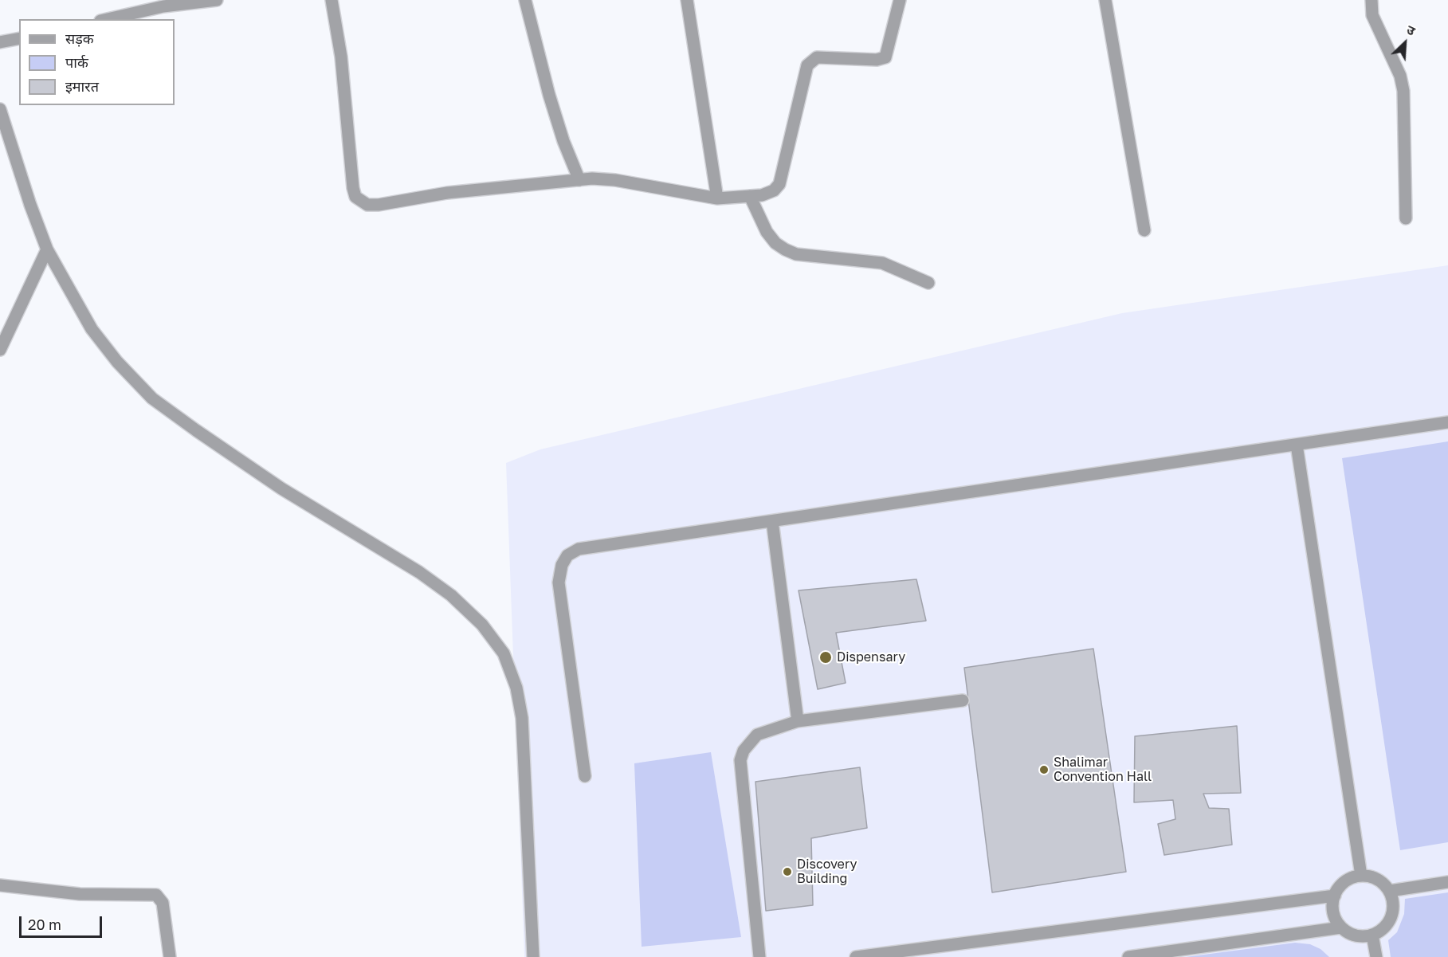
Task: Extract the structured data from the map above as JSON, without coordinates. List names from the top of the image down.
{
  "places": ["Dispensary", "Shalimar Convention Hall", "Discovery Building"],
  "legend": ["सड़क", "पार्क", "इमारत"],
  "scale_bar": "20 m",
  "north": "top right"
}
